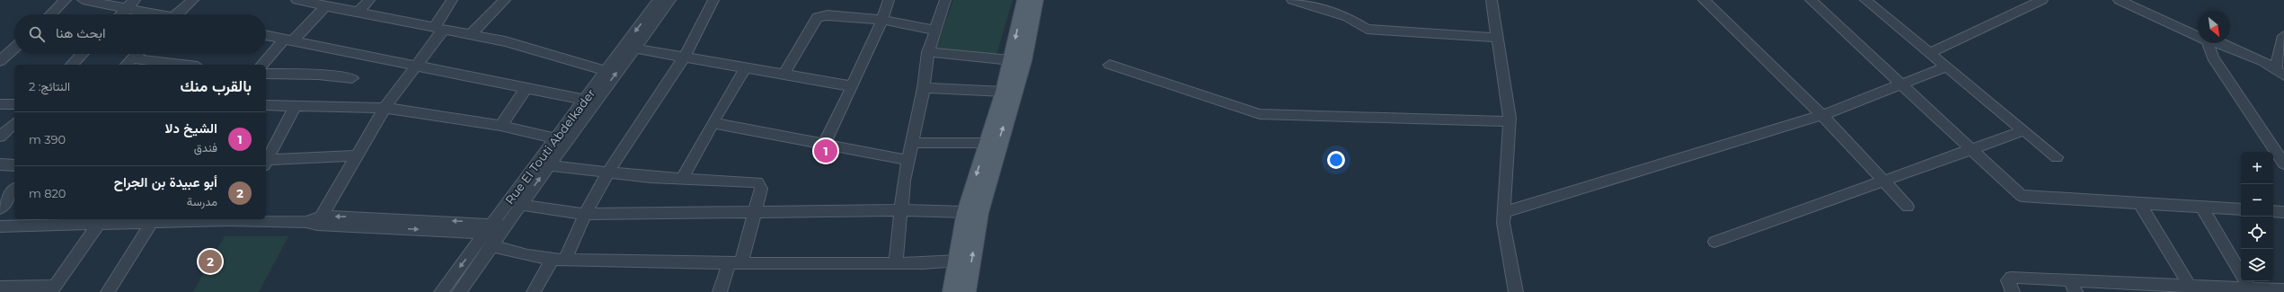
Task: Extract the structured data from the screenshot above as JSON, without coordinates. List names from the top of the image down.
{
  "streets": {
    "street": ["Rue El Touti Abdelkader"]
  },
  "north": "bottom right",
  "page": {
    "search": "ابحث هنا",
    "heading": ["بالقرب منك", "النتائج: 2"],
    "list": [
      {
        "mark": "1",
        "name": "الشيخ دلا",
        "note": "فندق",
        "value": "390 m"
      },
      {
        "mark": "2",
        "name": "أبو عبيدة بن الجراح",
        "note": "مدرسة",
        "value": "820 m"
      }
    ],
    "pins": ["1", "2"],
    "map_buttons": ["+", "−"]
  }
}
